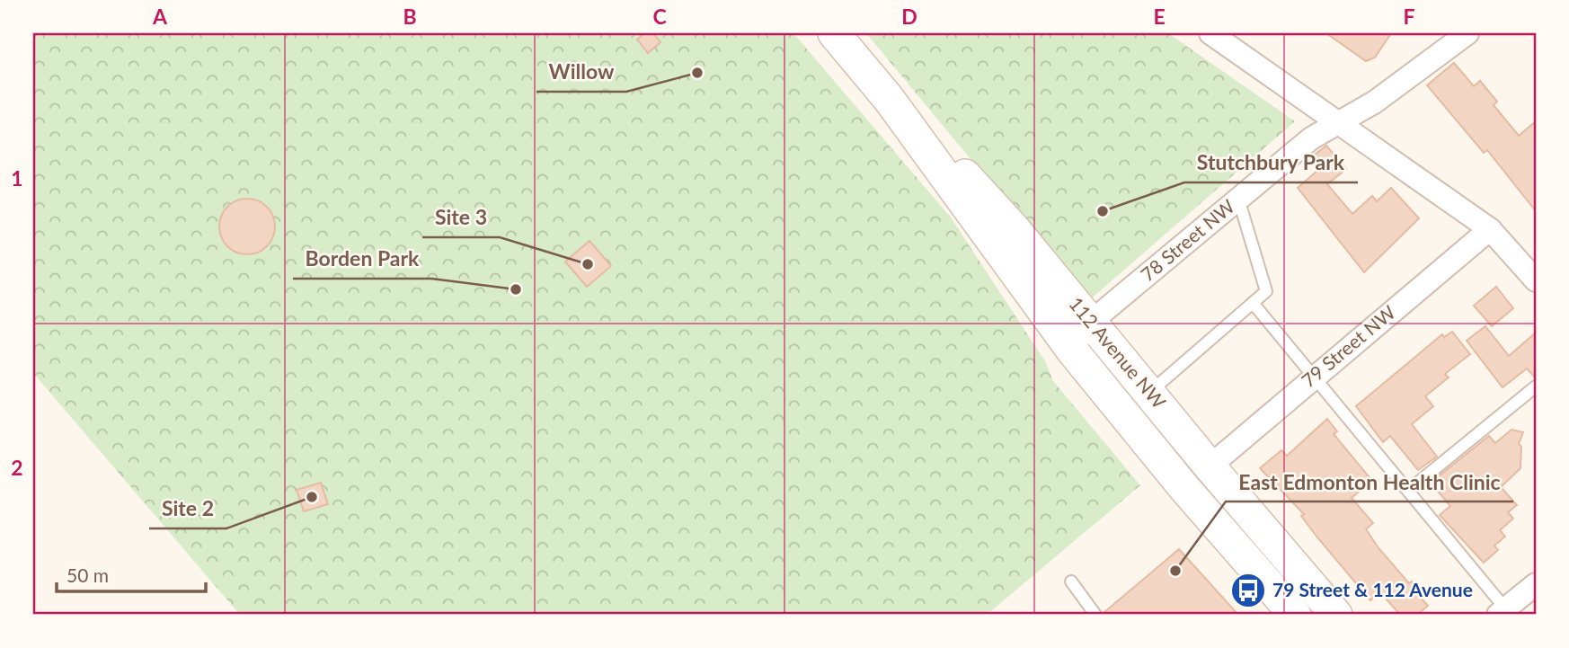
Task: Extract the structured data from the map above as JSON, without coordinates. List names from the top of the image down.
{
  "streets": {
    "main road": ["112 Avenue NW"],
    "street": ["78 Street NW", "79 Street NW"]
  },
  "crossings": [
    ["78 Street NW", "112 Avenue NW"],
    ["79 Street NW", "112 Avenue NW"]
  ],
  "places": {
    "other": [
      "Willow",
      "Stutchbury Park",
      "Site 3",
      "Borden Park",
      "Site 2",
      "East Edmonton Health Clinic"
    ],
    "bus stop": ["79 Street & 112 Avenue"]
  },
  "scale_bar": "50 m",
  "grid": {
    "columns": [
      "A",
      "B",
      "C",
      "D",
      "E",
      "F"
    ],
    "rows": ["1", "2"]
  }
}
